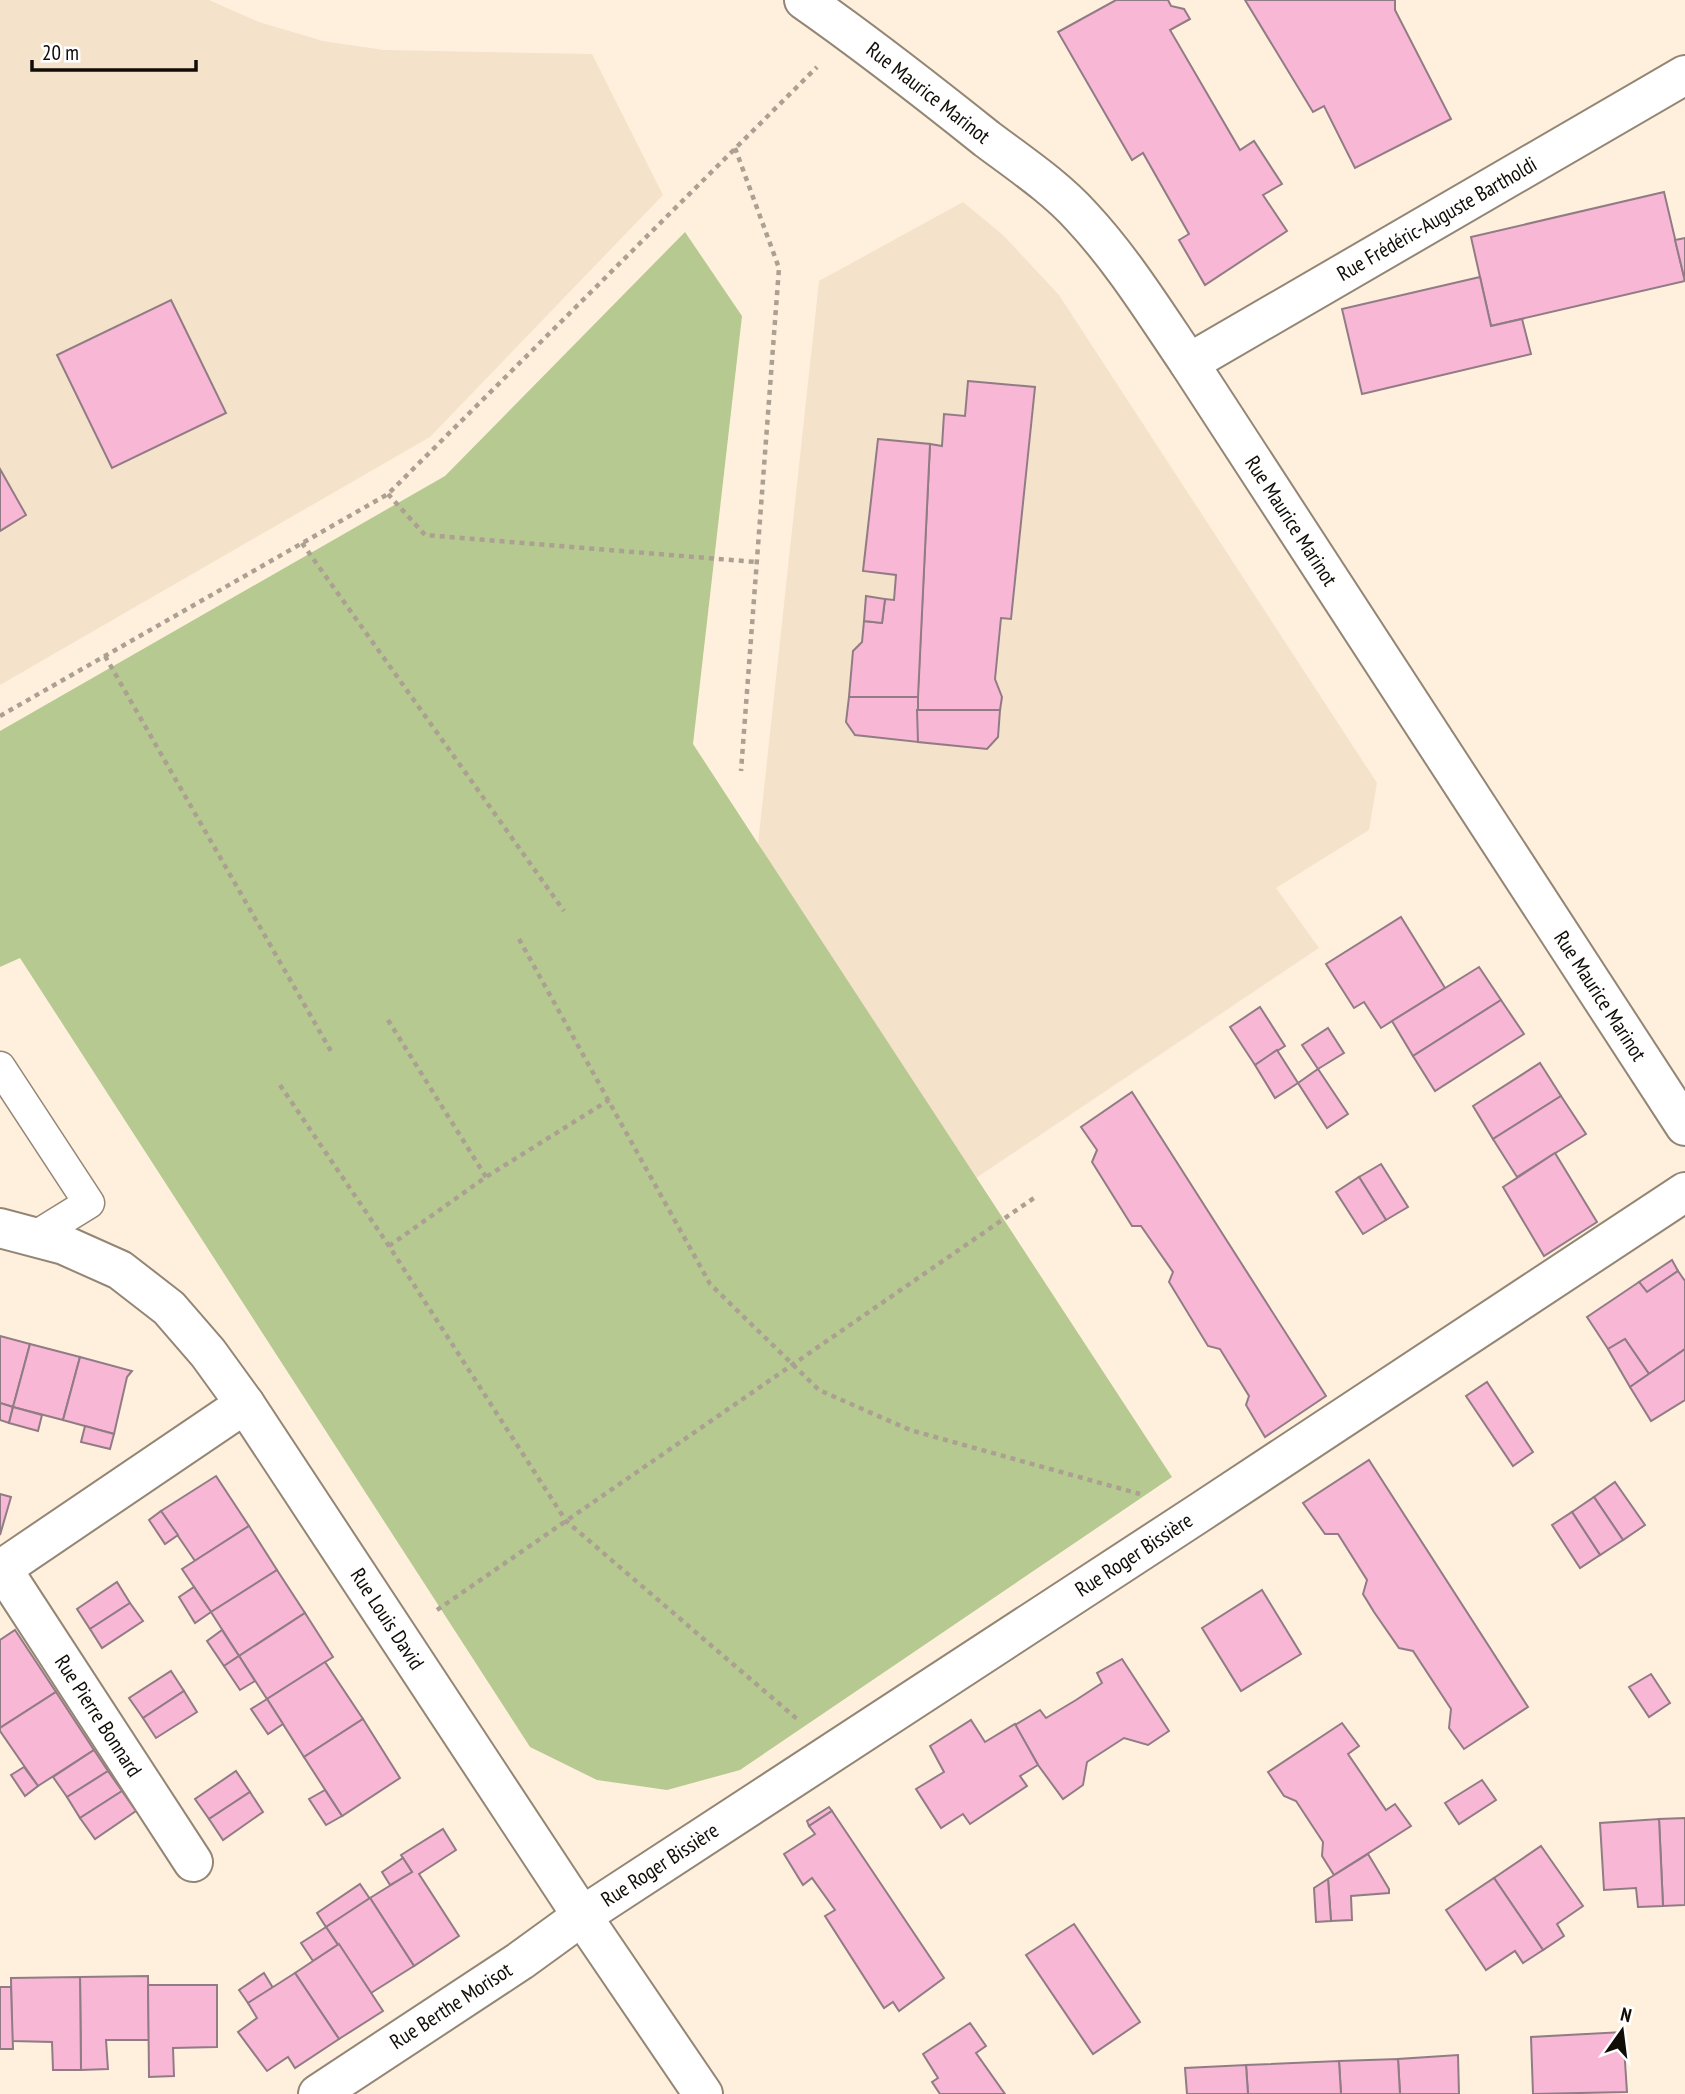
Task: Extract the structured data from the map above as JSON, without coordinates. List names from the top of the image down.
{
  "streets": {
    "street": [
      "Rue Maurice Marinot",
      "Rue Frédéric-Auguste Bartholdi",
      "Rue Roger Bissière",
      "Rue Louis David",
      "Rue Pierre Bonnard",
      "Rue Berthe Morisot"
    ]
  },
  "crossings": [
    ["Rue Maurice Marinot", "Rue Frédéric-Auguste Bartholdi"],
    ["Rue Roger Bissière", "Rue Louis David"],
    ["Rue Roger Bissière", "Rue Berthe Morisot"],
    ["Rue Louis David", "Rue Pierre Bonnard"],
    ["Rue Louis David", "Rue Berthe Morisot"]
  ],
  "scale_bar": "20 m",
  "north": "top"
}
